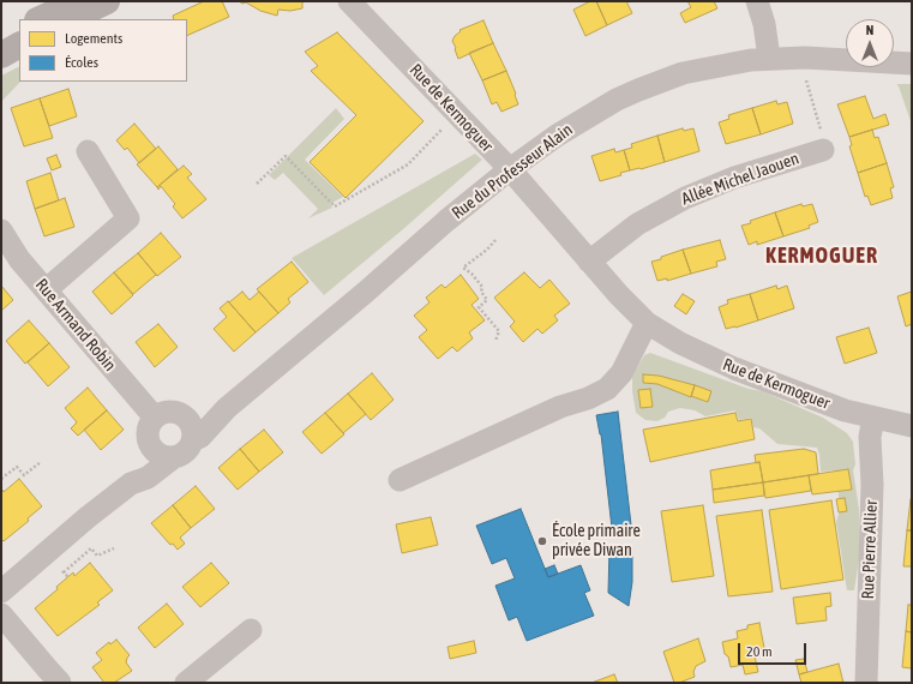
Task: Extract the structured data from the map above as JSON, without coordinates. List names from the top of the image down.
{
  "streets": {
    "street": [
      "Rue de Kermoguer",
      "Rue du Professeur Alain",
      "Allée Michel Jaouen",
      "Rue Armand Robin",
      "Rue Pierre Allier"
    ]
  },
  "crossings": [
    ["Rue de Kermoguer", "Rue du Professeur Alain"],
    ["Rue de Kermoguer", "Allée Michel Jaouen"],
    ["Rue de Kermoguer", "Rue Pierre Allier"],
    ["Rue du Professeur Alain", "Rue Armand Robin"]
  ],
  "districts": ["KERMOGUER"],
  "places": ["École primaire privée Diwan"],
  "legend": ["Logements", "Écoles"],
  "scale_bar": "20 m",
  "north": "top"
}
